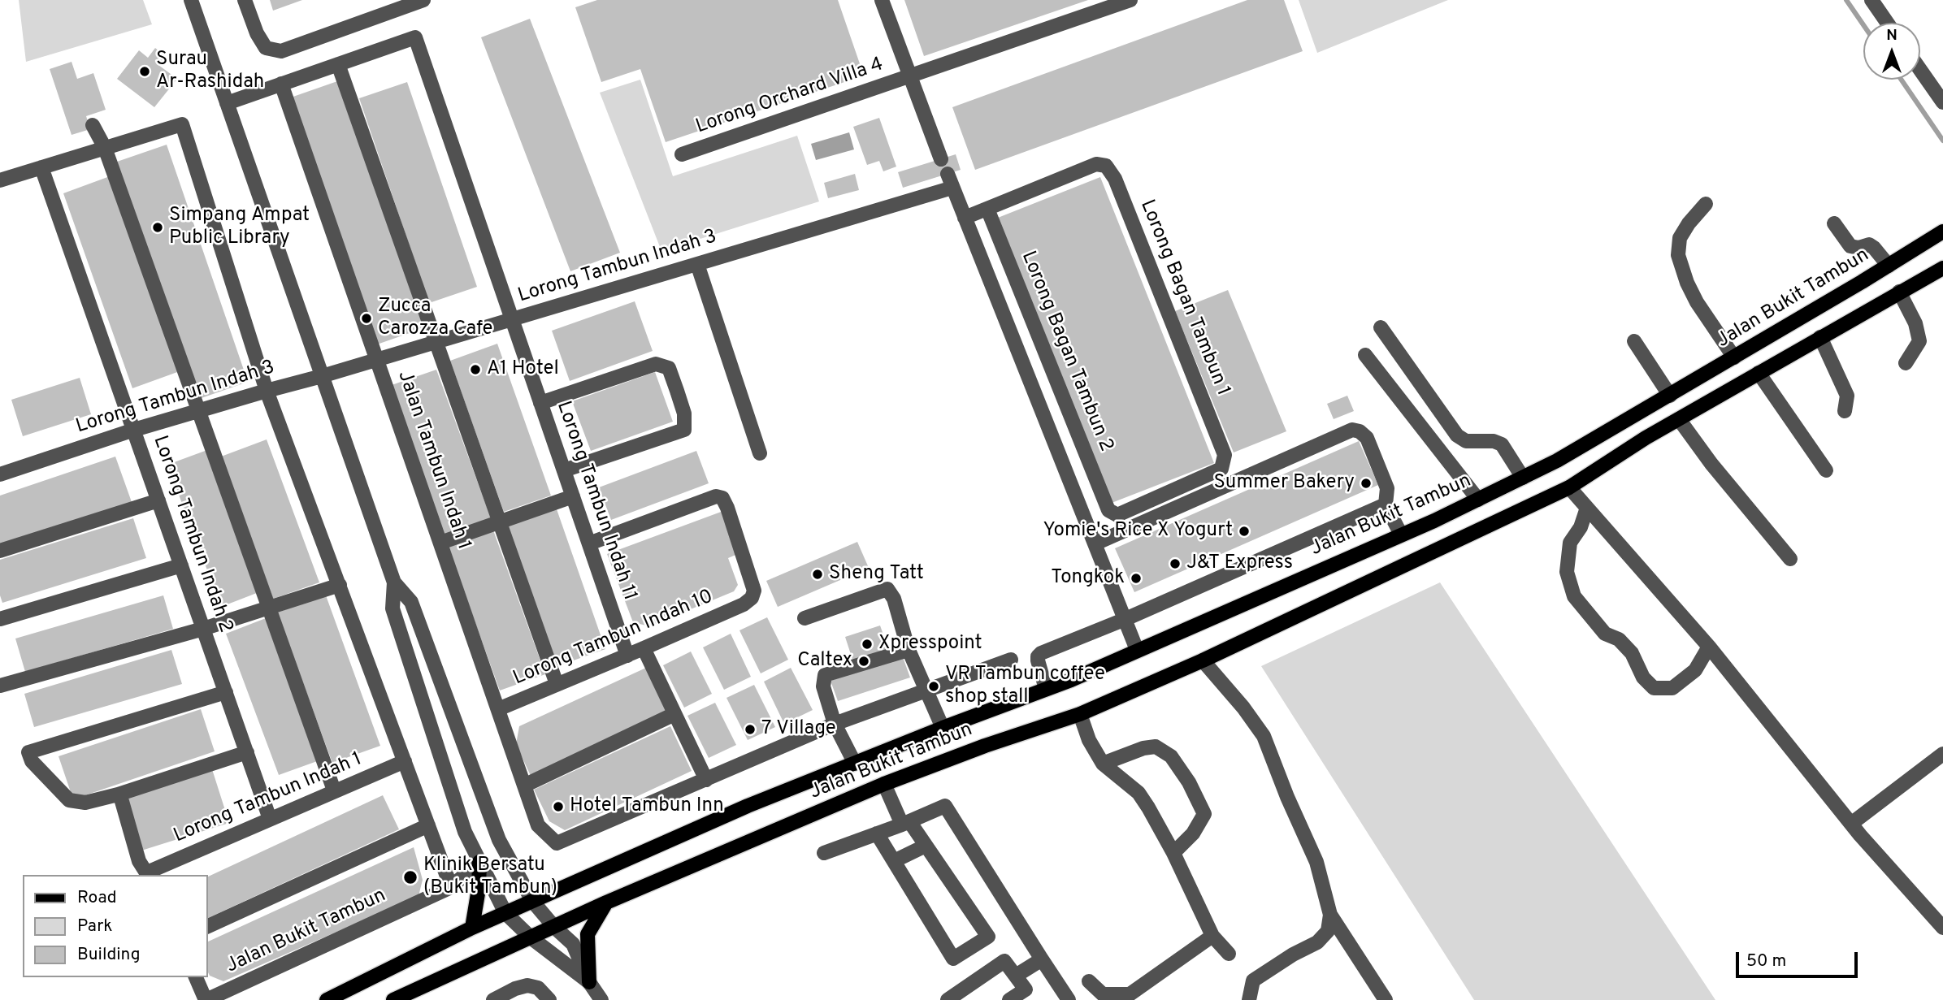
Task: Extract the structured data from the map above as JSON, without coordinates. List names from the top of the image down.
{
  "streets": {
    "main road": ["Jalan Bukit Tambun"],
    "street": [
      "Lorong Orchard Villa 4",
      "Lorong Tambun Indah 3",
      "Lorong Bagan Tambun 1",
      "Lorong Bagan Tambun 2",
      "Jalan Tambun Indah 1",
      "Lorong Tambun Indah 11",
      "Lorong Tambun Indah 2",
      "Lorong Tambun Indah 10",
      "Lorong Tambun Indah 1"
    ]
  },
  "crossings": [
    ["Lorong Tambun Indah 3", "Jalan Tambun Indah 1"],
    ["Lorong Tambun Indah 3", "Lorong Tambun Indah 11"],
    ["Lorong Tambun Indah 3", "Lorong Tambun Indah 2"],
    ["Lorong Bagan Tambun 1", "Lorong Bagan Tambun 2"],
    ["Jalan Tambun Indah 1", "Lorong Tambun Indah 10"],
    ["Lorong Tambun Indah 11", "Lorong Tambun Indah 10"],
    ["Lorong Tambun Indah 2", "Lorong Tambun Indah 1"]
  ],
  "places": [
    "Surau Ar-Rashidah",
    "Simpang Ampat Public Library",
    "Zucca Carozza Cafe",
    "A1 Hotel",
    "Summer Bakery",
    "Yomie's Rice X Yogurt",
    "J&T Express",
    "Sheng Tatt",
    "Tongkok",
    "Xpresspoint",
    "Caltex",
    "VR Tambun coffee shop stall",
    "7 Village",
    "Hotel Tambun Inn",
    "Klinik Bersatu (Bukit Tambun)"
  ],
  "legend": ["Road", "Park", "Building"],
  "scale_bar": "50 m",
  "north": "top"
}
